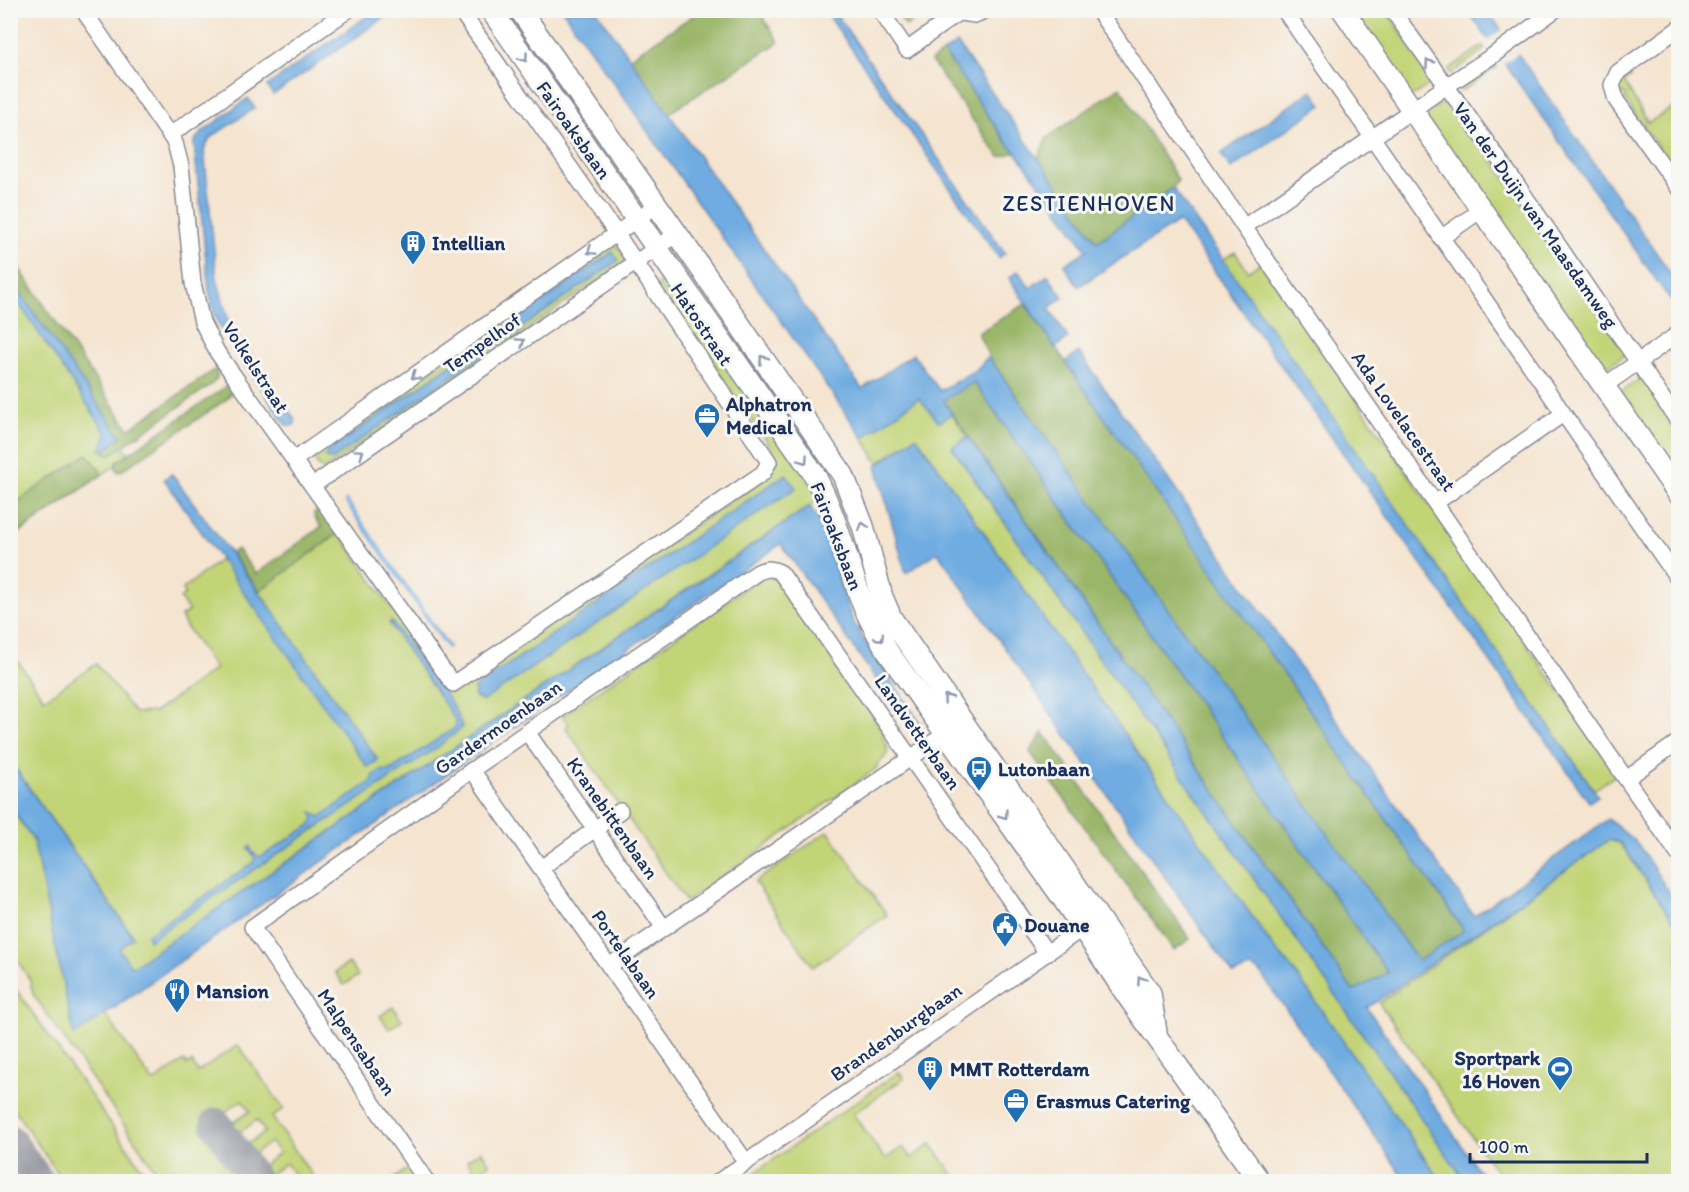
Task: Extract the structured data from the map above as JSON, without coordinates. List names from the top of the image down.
{
  "streets": {
    "main road": ["Fairoaksbaan"],
    "street": [
      "Van der Duijn van Maasdamweg",
      "Hatostraat",
      "Tempelhof",
      "Volkelstraat",
      "Ada Lovelacestraat",
      "Gardermoenbaan",
      "Landvetterbaan",
      "Kranebittenbaan",
      "Portelabaan",
      "Brandenburgbaan",
      "Malpensabaan"
    ]
  },
  "crossings": [
    ["Fairoaksbaan", "Tempelhof"],
    ["Fairoaksbaan", "Brandenburgbaan"],
    ["Hatostraat", "Tempelhof"],
    ["Hatostraat", "Volkelstraat"],
    ["Tempelhof", "Volkelstraat"],
    ["Gardermoenbaan", "Landvetterbaan"],
    ["Gardermoenbaan", "Kranebittenbaan"],
    ["Gardermoenbaan", "Portelabaan"],
    ["Gardermoenbaan", "Malpensabaan"],
    ["Landvetterbaan", "Brandenburgbaan"],
    ["Portelabaan", "Brandenburgbaan"]
  ],
  "districts": ["ZESTIENHOVEN"],
  "places": {
    "building": ["Intellian", "MMT Rotterdam"],
    "office": ["Alphatron Medical", "Erasmus Catering"],
    "bus stop": ["Lutonbaan"],
    "public building": ["Douane"],
    "restaurant": ["Mansion"],
    "sports": ["Sportpark 16 Hoven"]
  },
  "scale_bar": "100 m"
}
